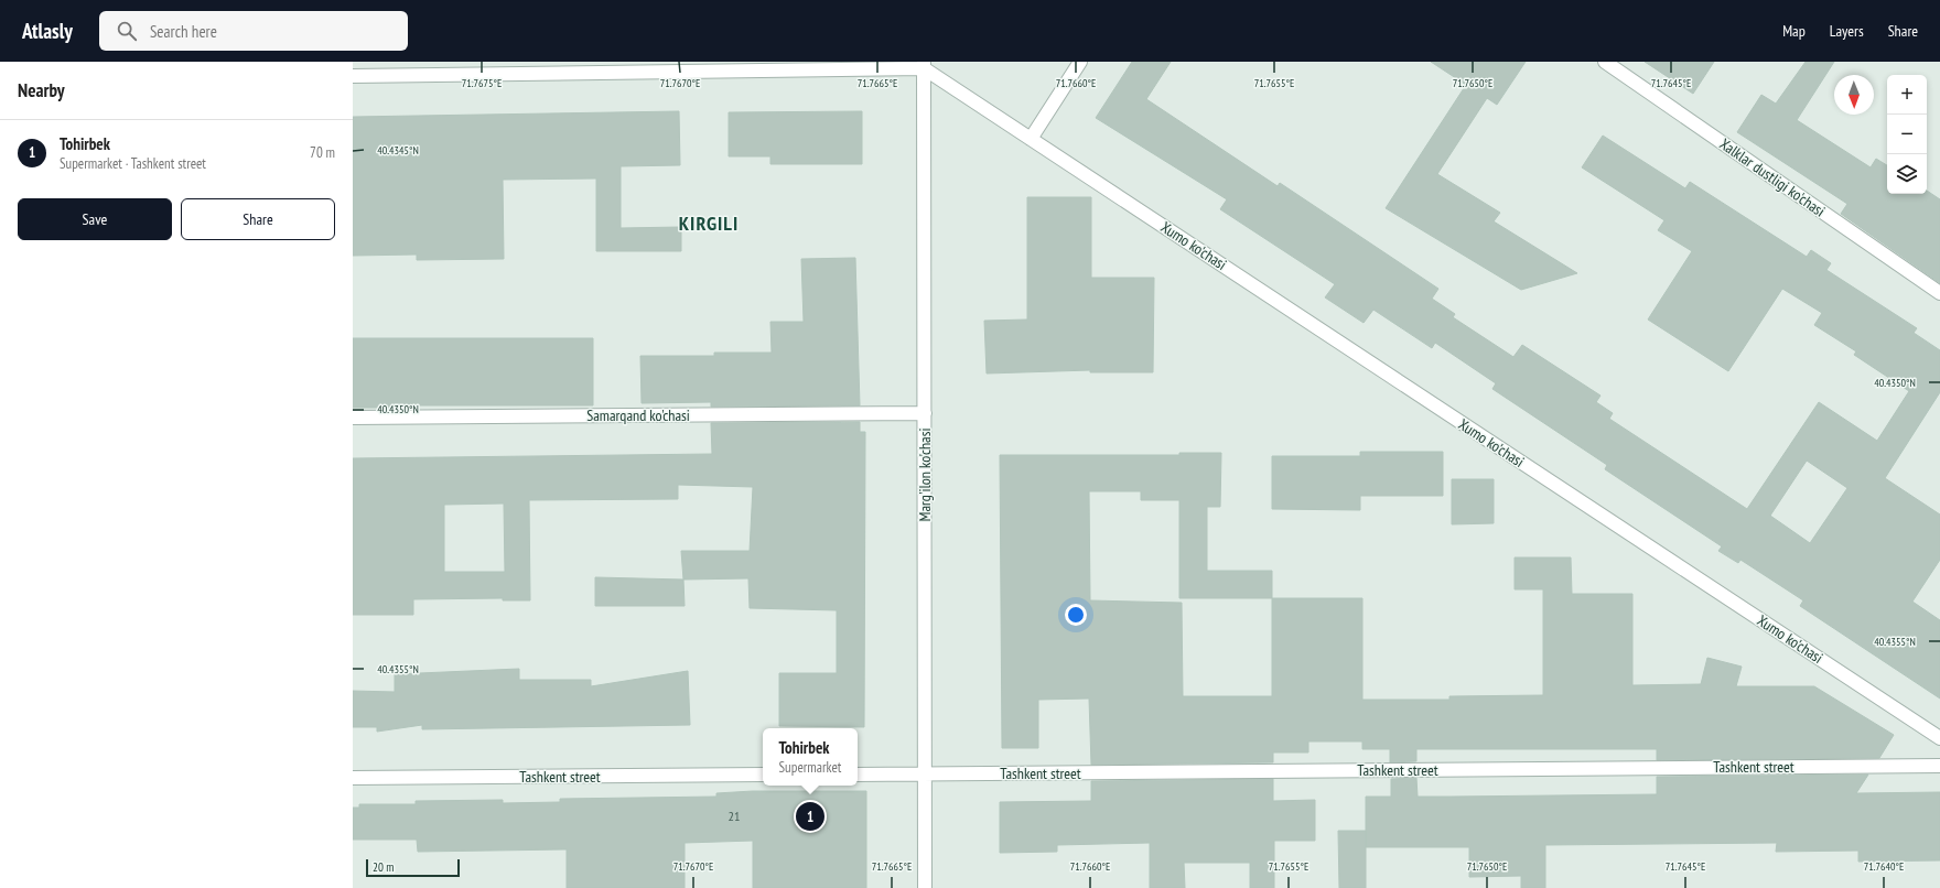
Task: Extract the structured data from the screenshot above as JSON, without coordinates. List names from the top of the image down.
{
  "streets": {
    "street": [
      "Xalklar dustligi ko'chasi",
      "Xumo ko'chasi",
      "Samarqand ko'chasi",
      "Marg'ilon ko'chasi",
      "Tashkent street"
    ]
  },
  "crossings": [
    ["Xumo ko'chasi", "Marg'ilon ko'chasi"],
    ["Samarqand ko'chasi", "Marg'ilon ko'chasi"],
    ["Marg'ilon ko'chasi", "Tashkent street"]
  ],
  "districts": ["KIRGILI"],
  "house_numbers": ["21"],
  "scale_bar": "20 m",
  "north": "bottom",
  "page": {
    "header": "Atlasly",
    "search": "Search here",
    "nav": ["Map", "Layers", "Share"],
    "heading": "Nearby",
    "map_buttons": ["+", "−"],
    "list": [
      {
        "mark": "1",
        "name": "Tohirbek",
        "note": "Supermarket · Tashkent street",
        "value": "70 m"
      }
    ],
    "buttons": ["Save", "Share"],
    "popup": ["Tohirbek", "Supermarket"],
    "pins": "1",
    "scale": "20 m"
  },
  "coordinates": [
    "71.7675°E",
    "71.7670°E",
    "71.7665°E",
    "71.7660°E",
    "71.7655°E",
    "71.7650°E",
    "71.7645°E",
    "40.4345°N",
    "40.4350°N",
    "40.4355°N",
    "71.7640°E"
  ]
}
